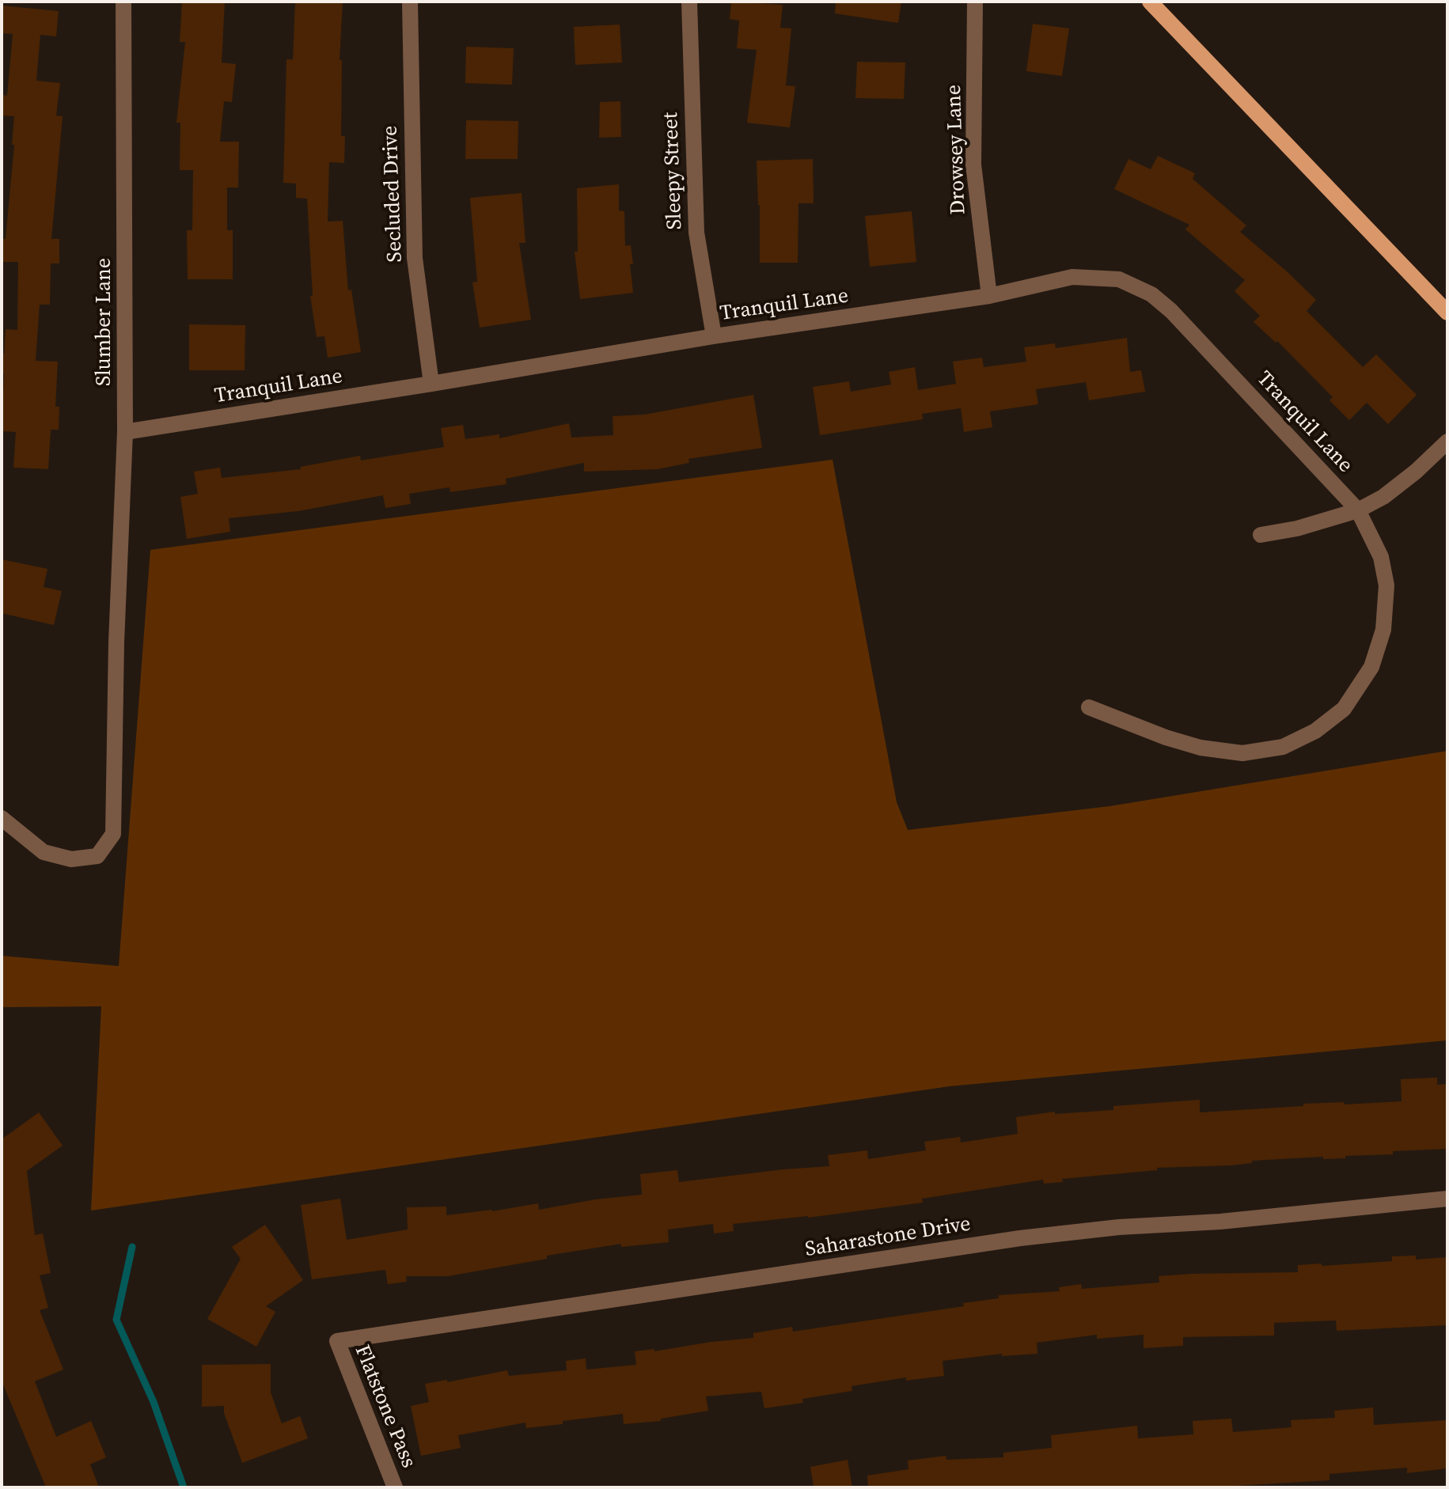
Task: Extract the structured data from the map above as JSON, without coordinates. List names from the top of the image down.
{
  "streets": {
    "street": [
      "Drowsey Lane",
      "Sleepy Street",
      "Secluded Drive",
      "Tranquil Lane",
      "Slumber Lane",
      "Saharastone Drive",
      "Flatstone Pass"
    ]
  },
  "crossings": [
    ["Drowsey Lane", "Tranquil Lane"],
    ["Sleepy Street", "Tranquil Lane"],
    ["Secluded Drive", "Tranquil Lane"],
    ["Tranquil Lane", "Slumber Lane"],
    ["Saharastone Drive", "Flatstone Pass"]
  ]
}
